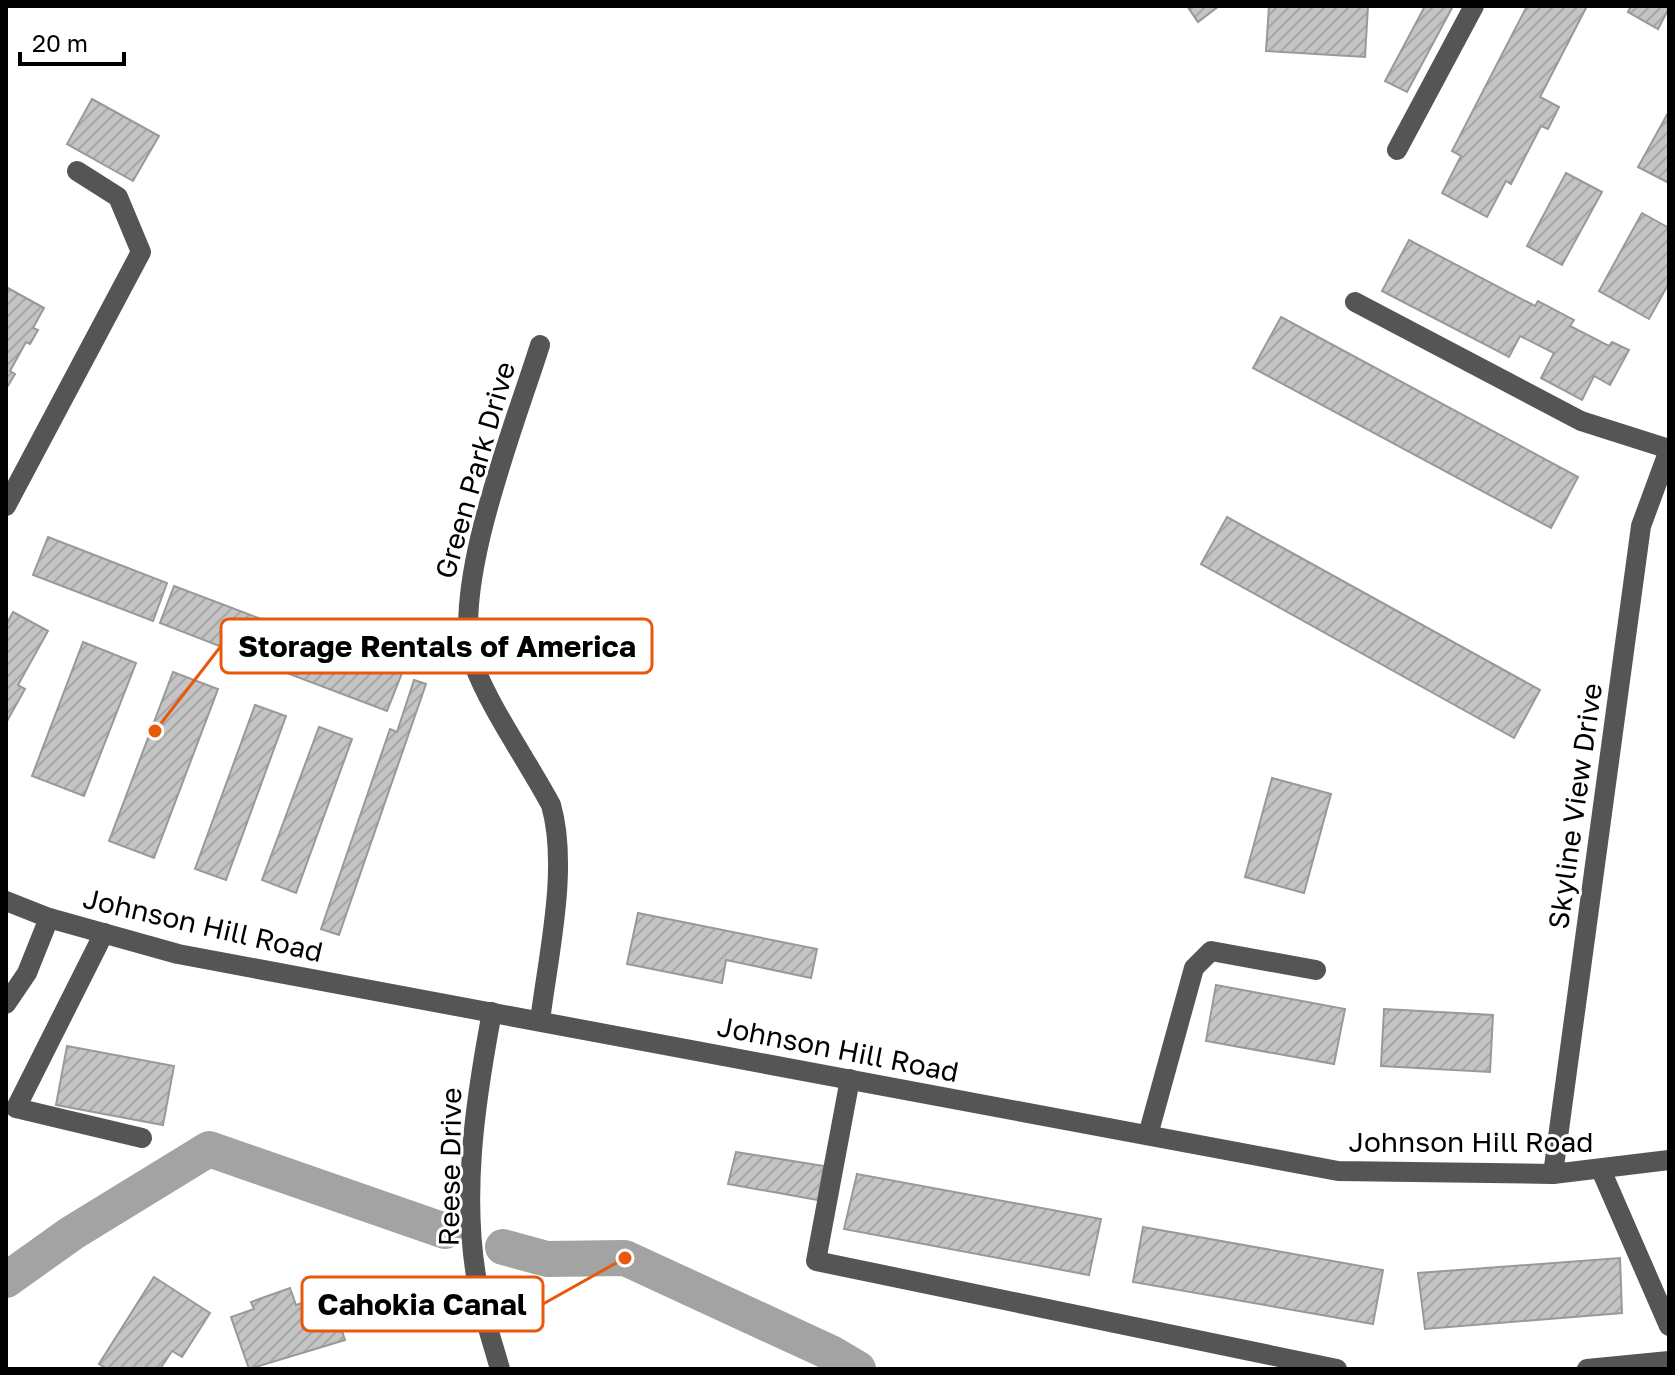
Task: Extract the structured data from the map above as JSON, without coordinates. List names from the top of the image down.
{
  "streets": {
    "street": [
      "Green Park Drive",
      "Skyline View Drive",
      "Johnson Hill Road",
      "Reese Drive"
    ]
  },
  "crossings": [
    ["Green Park Drive", "Johnson Hill Road"],
    ["Skyline View Drive", "Johnson Hill Road"],
    ["Johnson Hill Road", "Reese Drive"]
  ],
  "places": ["Storage Rentals of America", "Cahokia Canal"],
  "scale_bar": "20 m"
}
